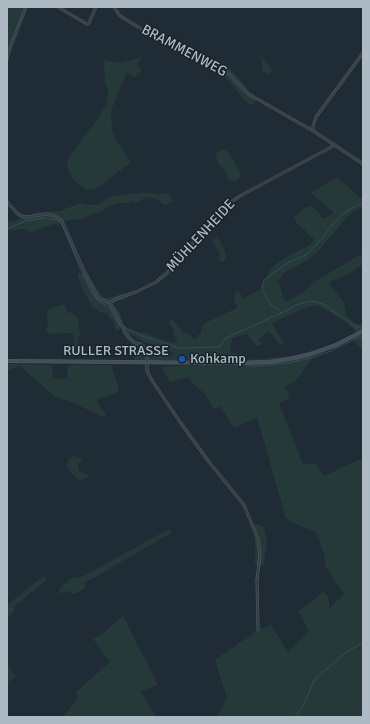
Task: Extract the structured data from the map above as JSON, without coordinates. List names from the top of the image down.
{
  "streets": {
    "main road": ["RULLER STRASSE"],
    "street": ["BRAMMENWEG", "MÜHLENHEIDE"]
  },
  "crossings": [
    ["BRAMMENWEG", "MÜHLENHEIDE"]
  ],
  "places": ["Kohkamp"]
}
